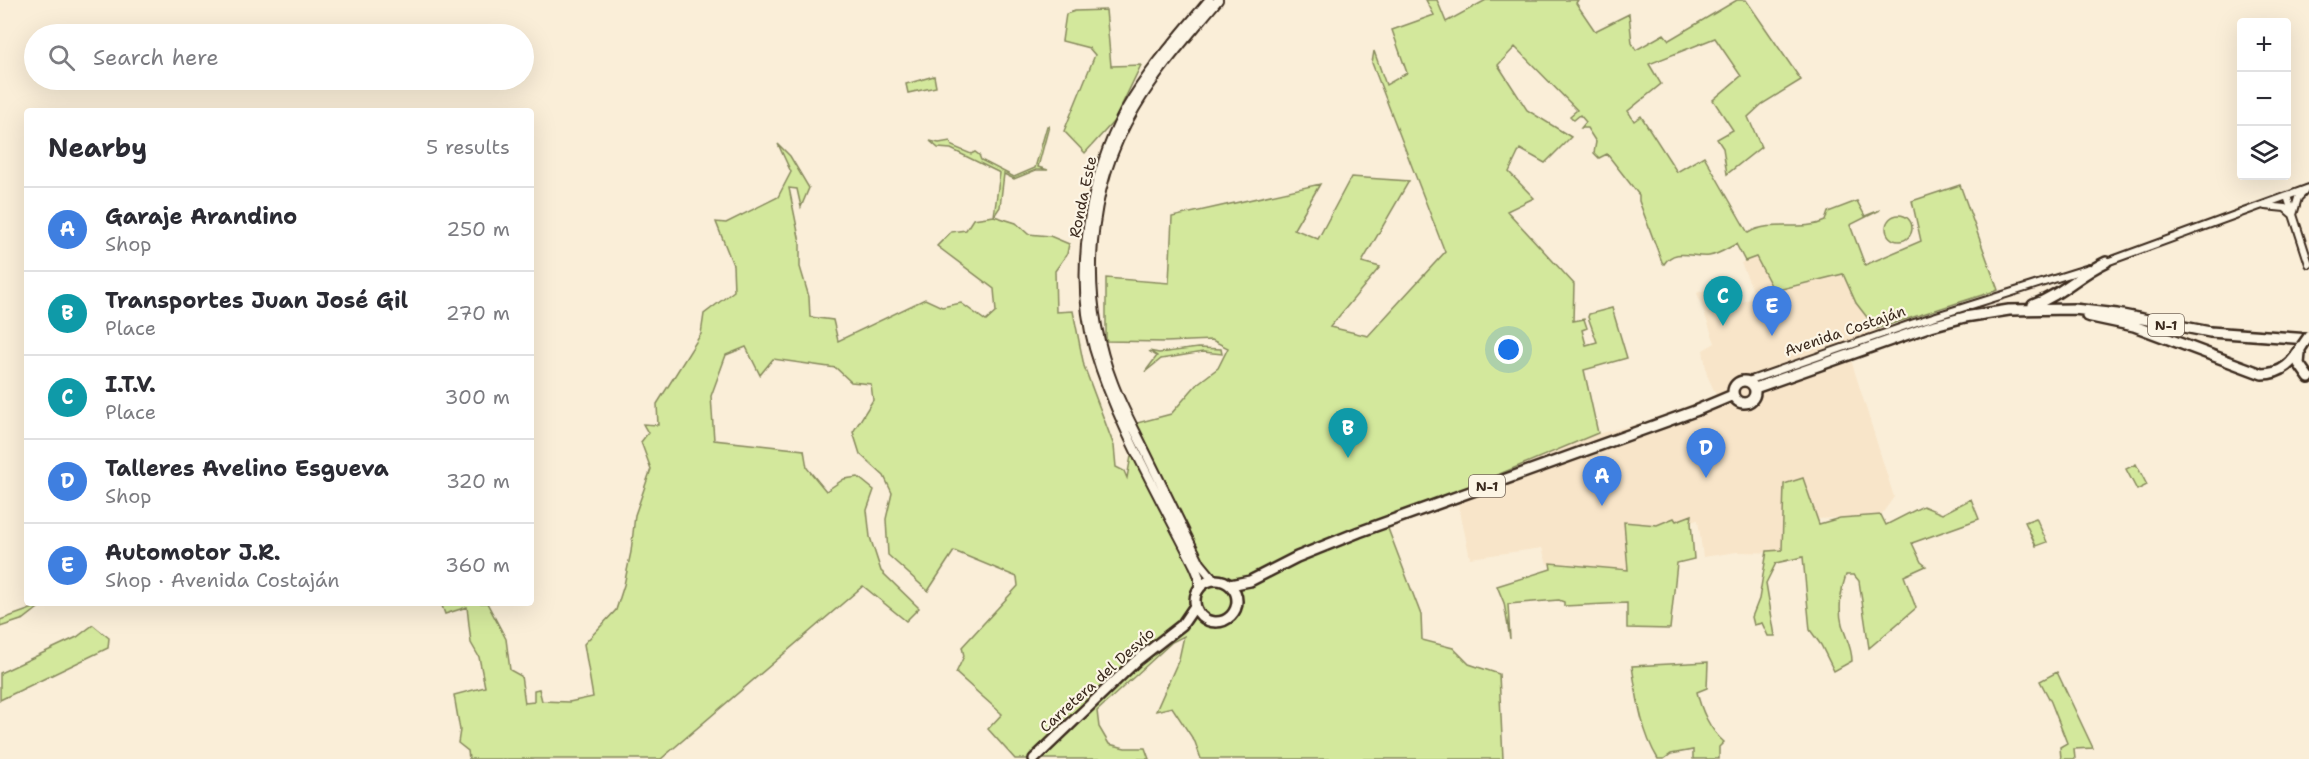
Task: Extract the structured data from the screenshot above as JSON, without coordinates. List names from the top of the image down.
{
  "streets": {
    "highway": ["N-1", "Avenida Costaján", "Carretera del Desvío"],
    "main road": ["Ronda Este"]
  },
  "crossings": [
    ["Ronda Este", "Carretera del Desvío"],
    ["N-1", "Avenida Costaján"]
  ],
  "page": {
    "map_buttons": ["+", "−"],
    "search": "Search here",
    "heading": ["Nearby", "5 results"],
    "list": [
      {
        "mark": "A",
        "name": "Garaje Arandino",
        "note": "Shop",
        "value": "250 m"
      },
      {
        "mark": "B",
        "name": "Transportes Juan José Gil",
        "note": "Place",
        "value": "270 m"
      },
      {
        "mark": "C",
        "name": "I.T.V.",
        "note": "Place",
        "value": "300 m"
      },
      {
        "mark": "D",
        "name": "Talleres Avelino Esgueva",
        "note": "Shop",
        "value": "320 m"
      },
      {
        "mark": "E",
        "name": "Automotor J.R.",
        "note": "Shop · Avenida Costaján",
        "value": "360 m"
      }
    ],
    "pins": [
      "C",
      "E",
      "B",
      "D",
      "A"
    ]
  }
}
